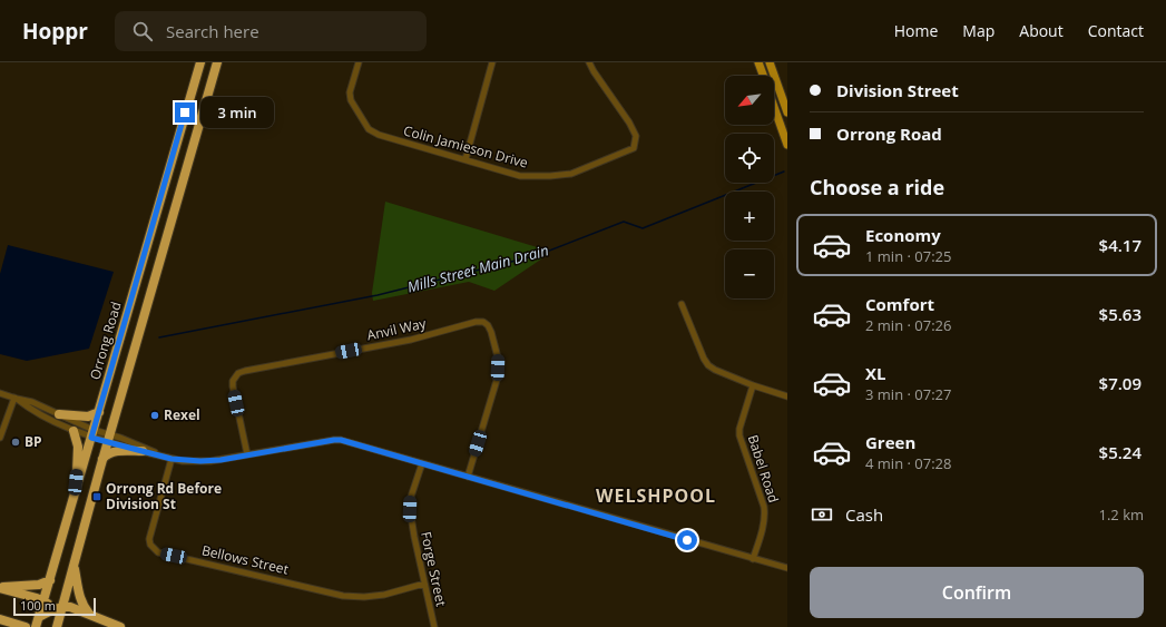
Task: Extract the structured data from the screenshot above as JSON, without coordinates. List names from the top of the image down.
{
  "streets": {
    "highway": ["Orrong Road"],
    "street": [
      "Colin Jamieson Drive",
      "Anvil Way",
      "Babel Road",
      "Bellows Street",
      "Forge Street"
    ]
  },
  "crossings": [
    ["Bellows Street", "Forge Street"]
  ],
  "districts": ["WELSHPOOL"],
  "water": ["Mills Street Main Drain"],
  "places": {
    "other": ["Rexel", "BP"],
    "transit": ["Orrong Rd Before Division St"]
  },
  "scale_bar": "100 m",
  "north": "bottom left",
  "page": {
    "header": "Hoppr",
    "search": "Search here",
    "nav": [
      "Home",
      "Map",
      "About",
      "Contact"
    ],
    "banner": ["Division Street", "Orrong Road"],
    "map_buttons": ["+", "−"],
    "bubble": "3 min",
    "heading": "Choose a ride",
    "list": [
      {
        "name": "Economy",
        "note": "1 min · 07:25",
        "value": "$4.17"
      },
      {
        "name": "Comfort",
        "note": "2 min · 07:26",
        "value": "$5.63"
      },
      {
        "name": "XL",
        "note": "3 min · 07:27",
        "value": "$7.09"
      },
      {
        "name": "Green",
        "note": "4 min · 07:28",
        "value": "$5.24"
      }
    ],
    "pay": ["Cash", "1.2 km"],
    "buttons": "Confirm",
    "scale": "100 m"
  }
}
